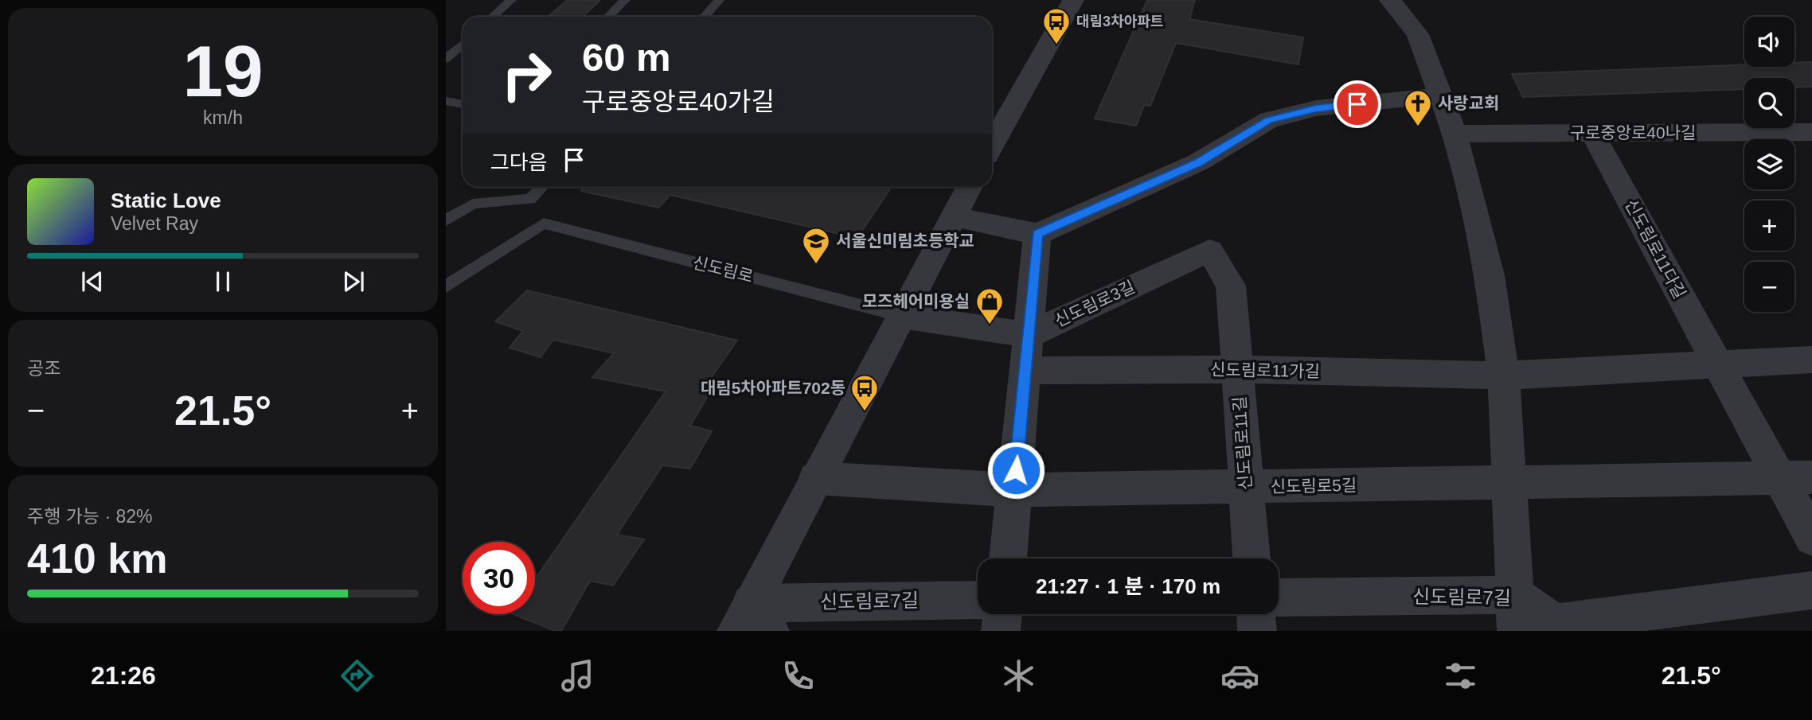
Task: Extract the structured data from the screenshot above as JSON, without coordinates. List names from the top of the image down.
{
  "streets": {
    "street": [
      "구로중앙로40나길",
      "신도림로11다길",
      "신도림로3길",
      "신도림로11가길",
      "신도림로11길",
      "신도림로5길",
      "신도림로7길"
    ],
    "lane": ["신도림로"]
  },
  "crossings": [
    ["구로중앙로40나길", "신도림로11다길"],
    ["신도림로11다길", "신도림로5길"],
    ["신도림로3길", "신도림로11길"],
    ["신도림로11가길", "신도림로11길"],
    ["신도림로11길", "신도림로5길"]
  ],
  "places": {
    "bus stop": ["대림3차아파트", "대림5차아파트702동"],
    "church": ["사랑교회"],
    "school or university": ["서울신미림초등학교"],
    "shop": ["모즈헤어미용실"]
  },
  "page": {
    "tile": [
      ["19", "km/h"],
      "공조",
      ["주행 가능 · 82%", "410 km"]
    ],
    "map_buttons": ["+", "−"],
    "turn": ["60 m", "구로중앙로40가길"],
    "then": "그다음",
    "song": ["Static Love", "Velvet Ray"],
    "heat": ["−", "21.5°", "+"],
    "limit": "30",
    "trip": "21:27 · 1 분 · 170 m",
    "tabs": ["21:26", "21.5°"]
  }
}
